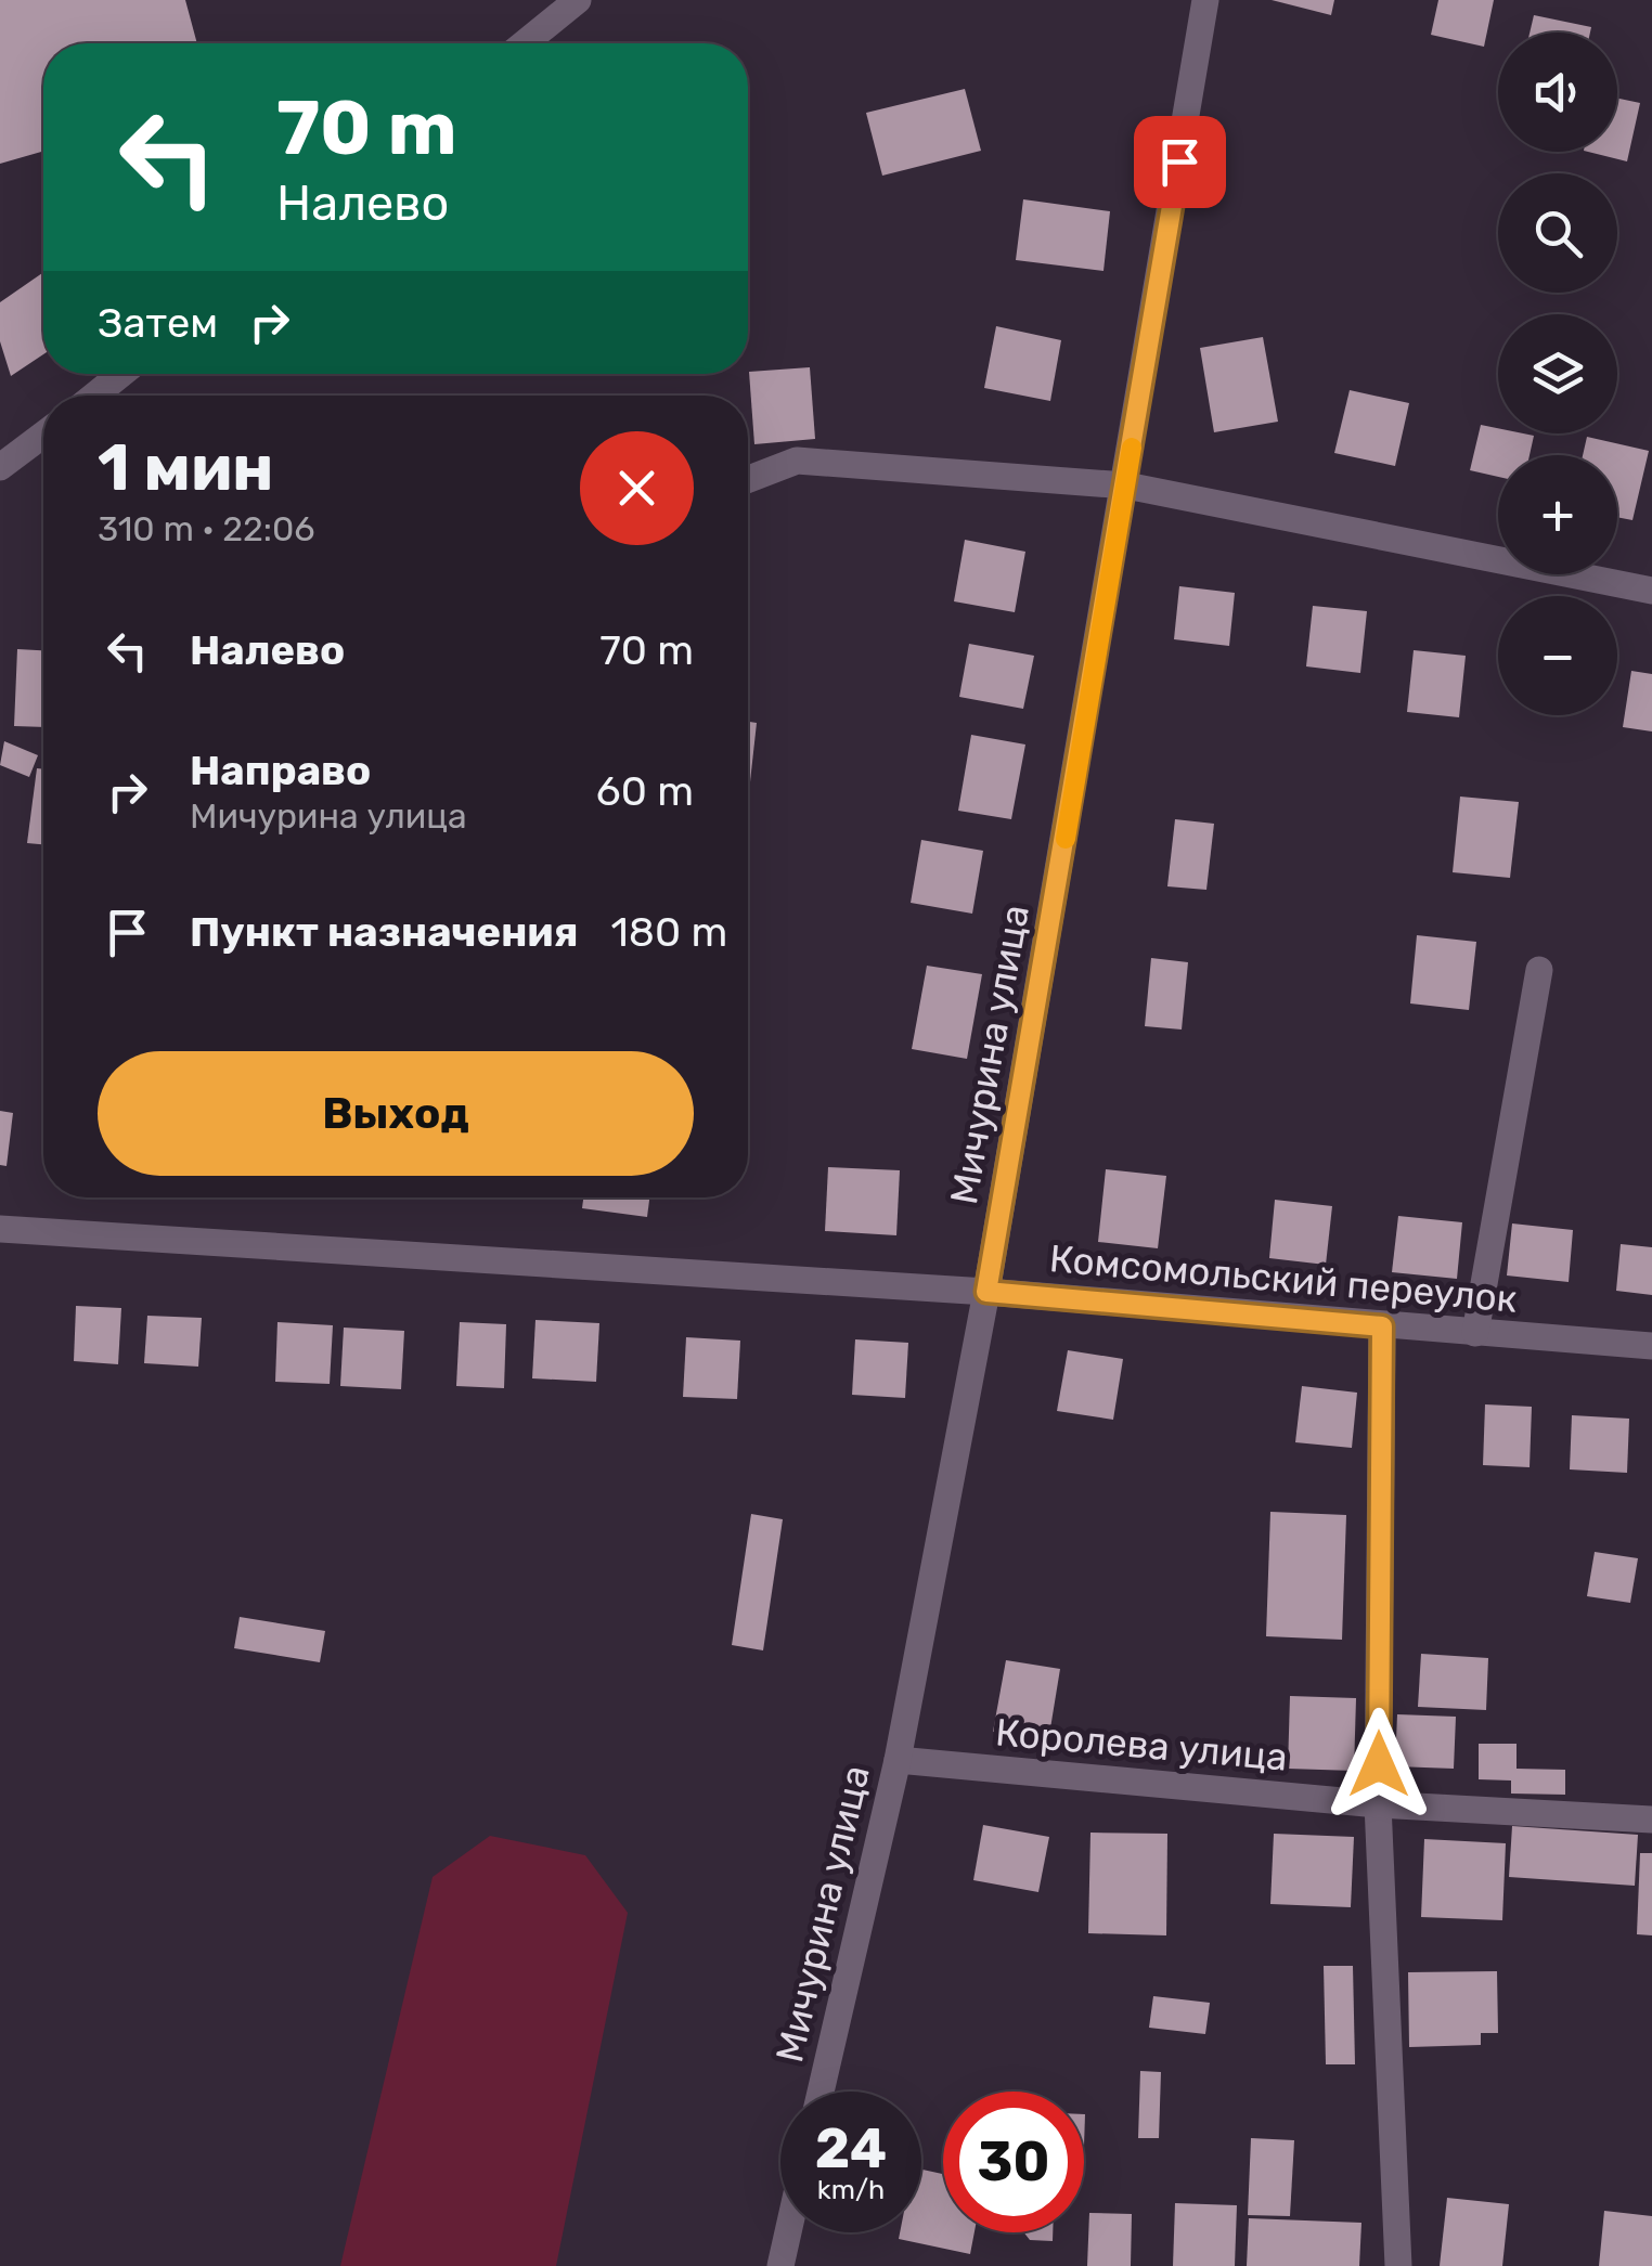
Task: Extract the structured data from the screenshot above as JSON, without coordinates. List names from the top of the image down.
{
  "streets": {
    "street": ["Мичурина улица", "Комсомольский переулок", "Королева улица"]
  },
  "crossings": [
    ["Мичурина улица", "Комсомольский переулок"],
    ["Мичурина улица", "Королева улица"]
  ],
  "page": {
    "map_buttons": ["+", "−"],
    "turn": ["70 m", "Налево"],
    "then": "Затем",
    "heading": ["1 мин", "310 m · 22:06"],
    "list": [
      {
        "name": "Налево",
        "value": "70 m"
      },
      {
        "name": "Направо",
        "note": "Мичурина улица",
        "value": "60 m"
      },
      {
        "name": "Пункт назначения",
        "value": "180 m"
      }
    ],
    "buttons": "Выход",
    "speed": "24 km/h",
    "limit": "30"
  }
}
